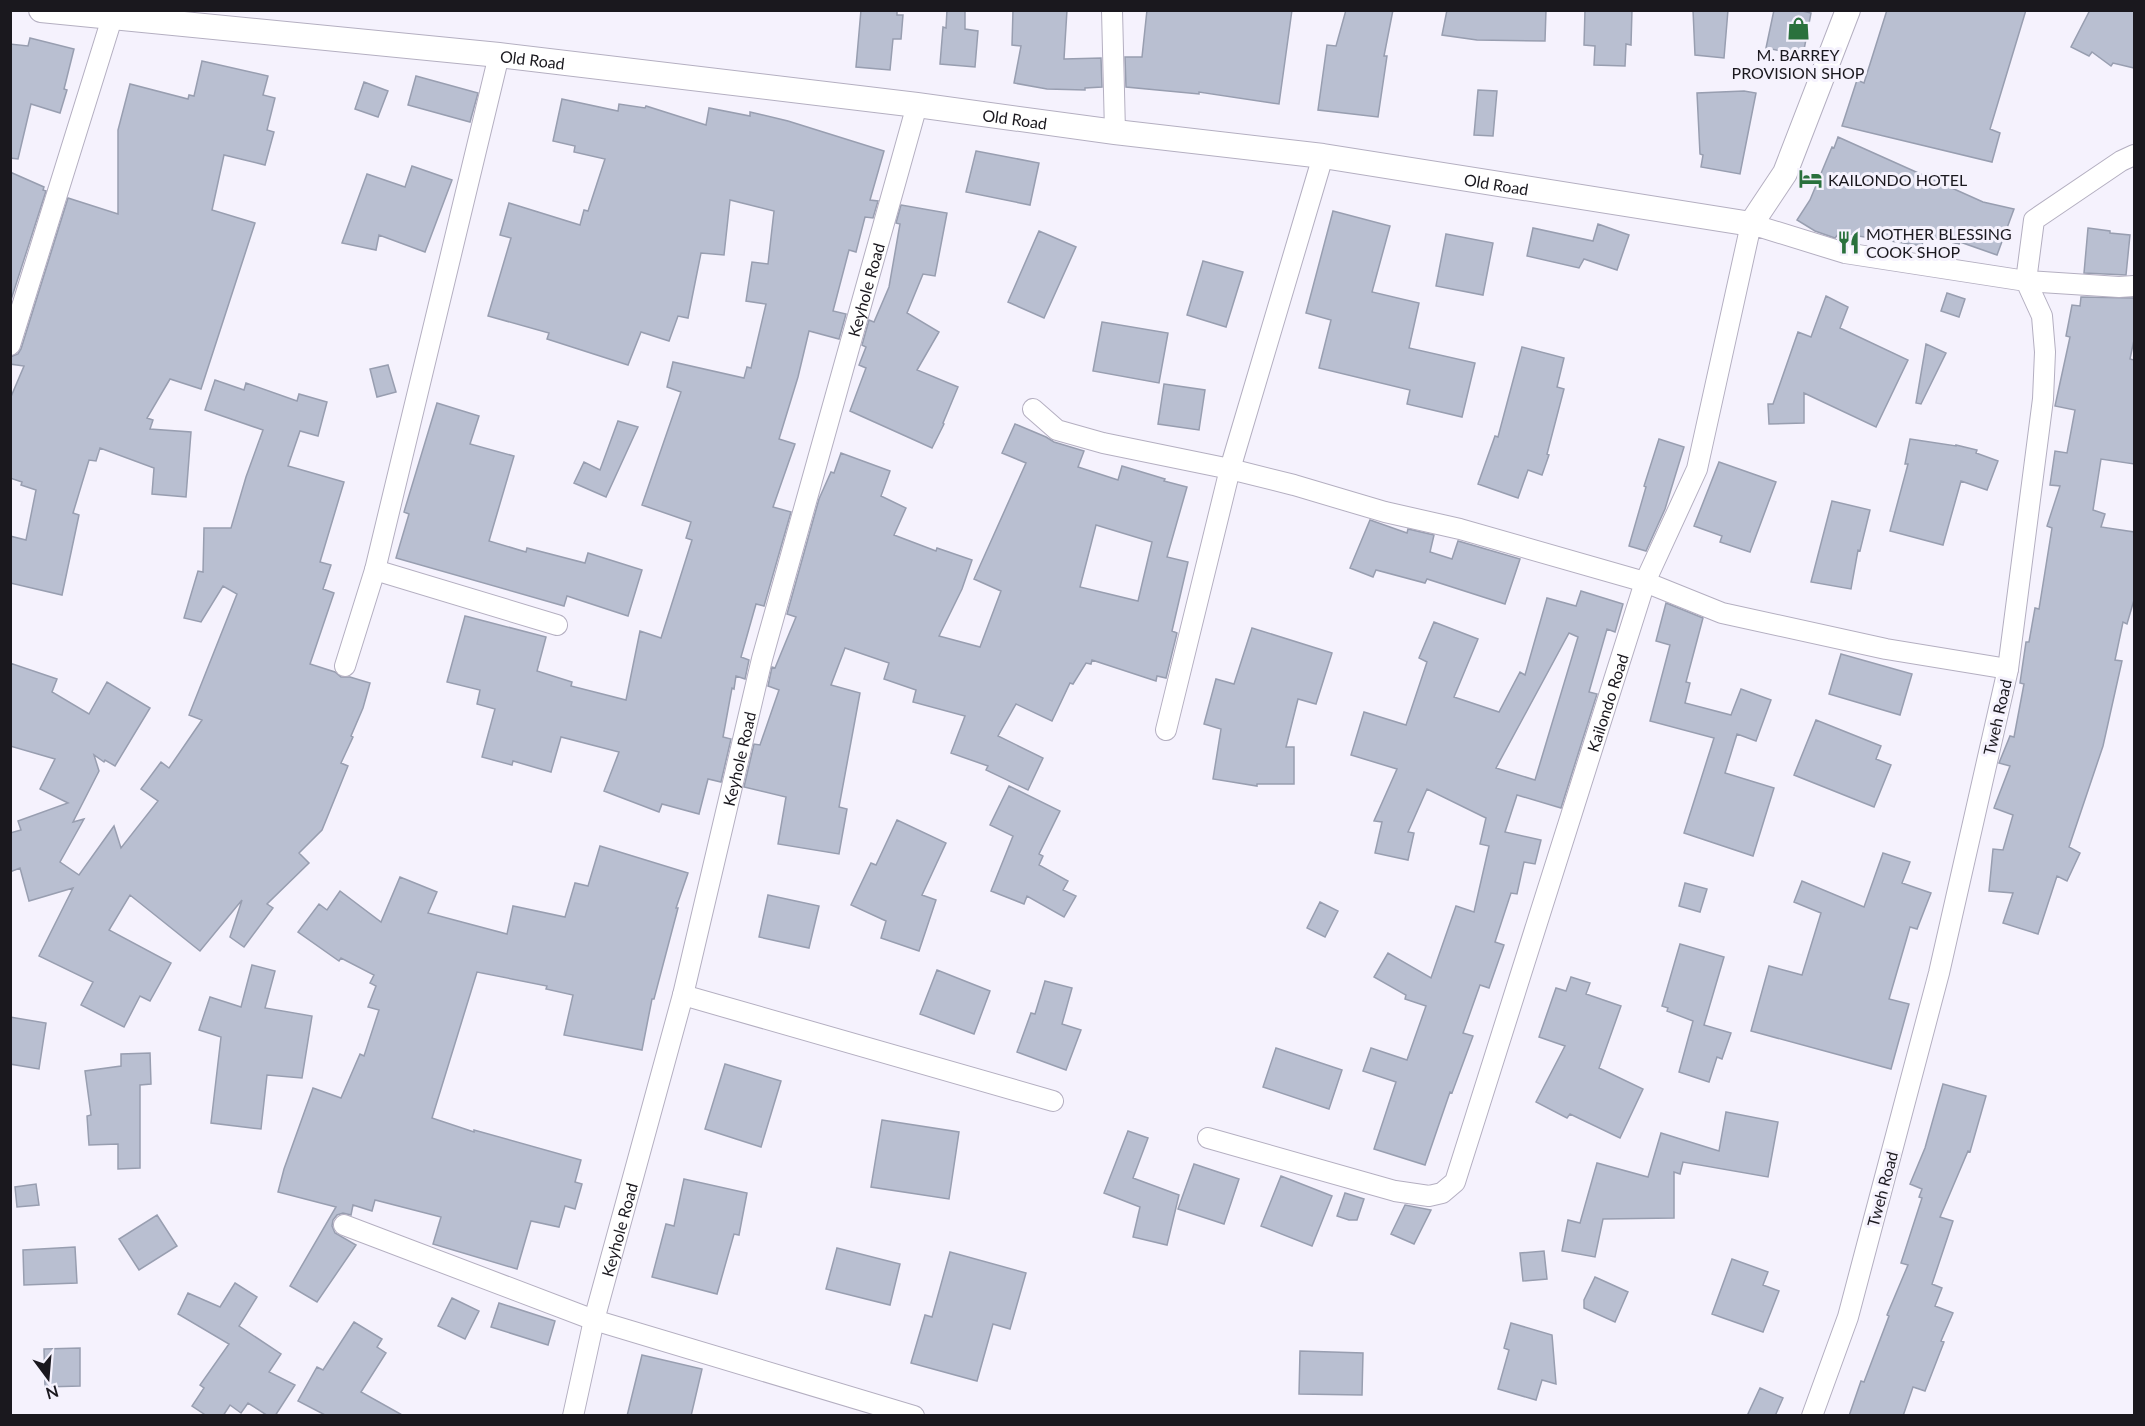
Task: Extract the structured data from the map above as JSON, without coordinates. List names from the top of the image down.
{
  "streets": {
    "street": [
      "Old Road",
      "Keyhole Road",
      "Kailondo Road",
      "Tweh Road"
    ]
  },
  "crossings": [
    ["Old Road", "Keyhole Road"],
    ["Old Road", "Kailondo Road"]
  ],
  "places": {
    "shop": ["M. BARREY PROVISION SHOP"],
    "hotel": ["KAILONDO HOTEL"],
    "restaurant": ["MOTHER BLESSING COOK SHOP"]
  },
  "north": "bottom"
}
